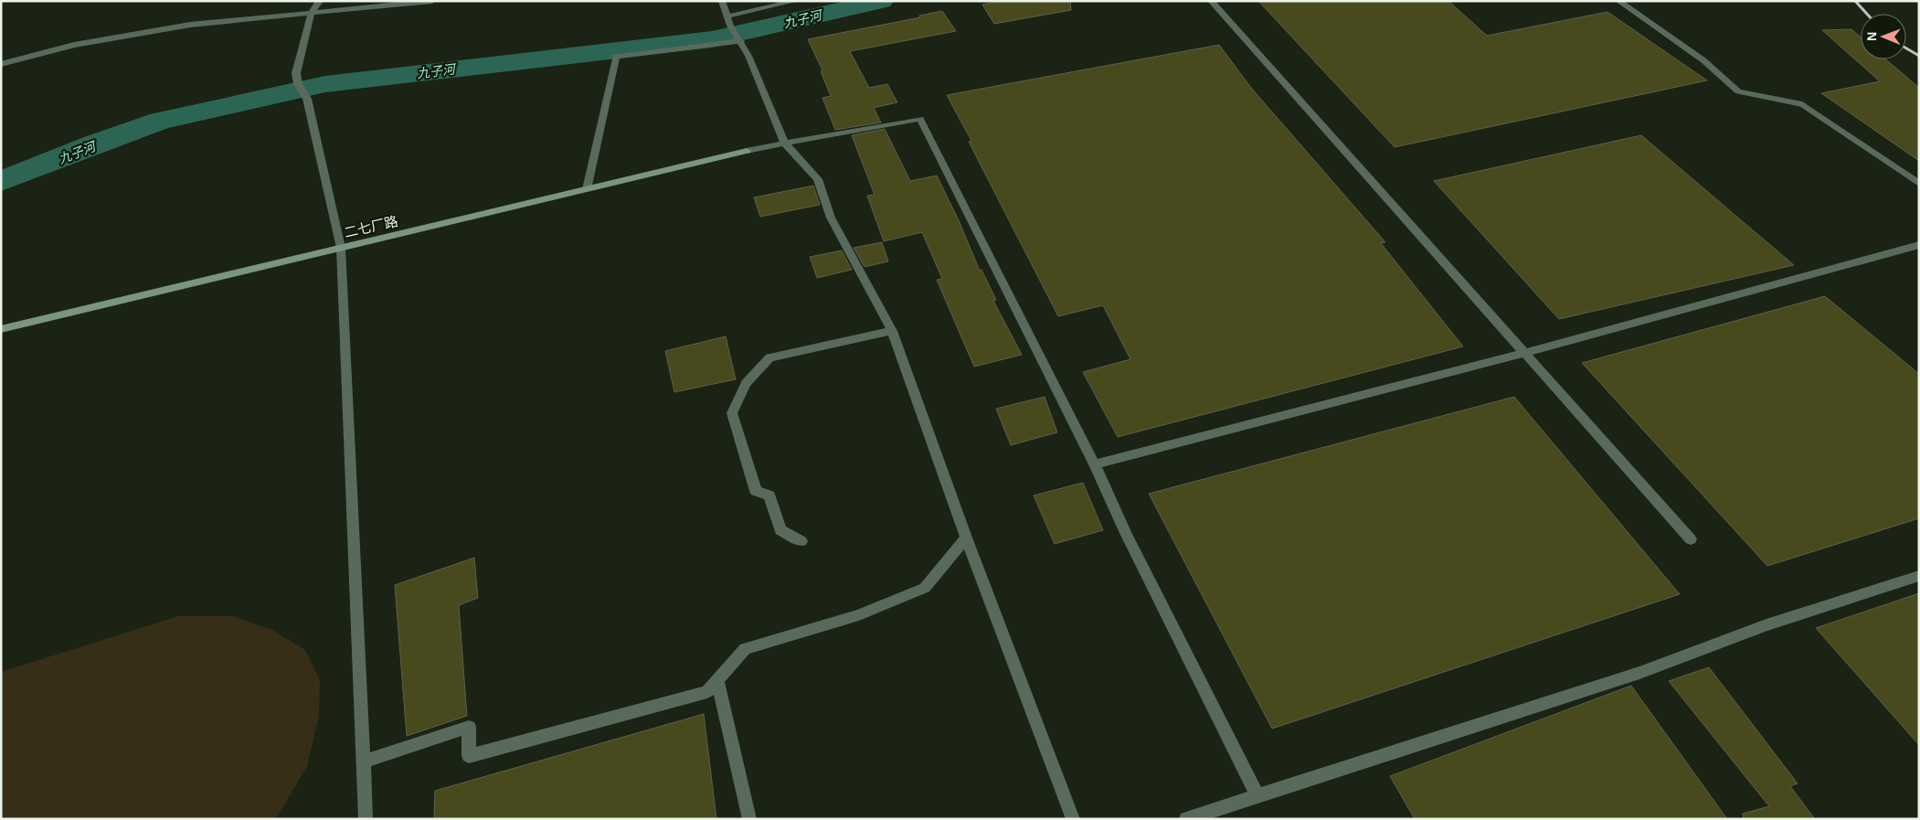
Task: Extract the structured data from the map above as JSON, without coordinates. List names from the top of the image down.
{
  "streets": {
    "street": ["二七厂路"]
  },
  "water": ["九子河"],
  "north": "left"
}
